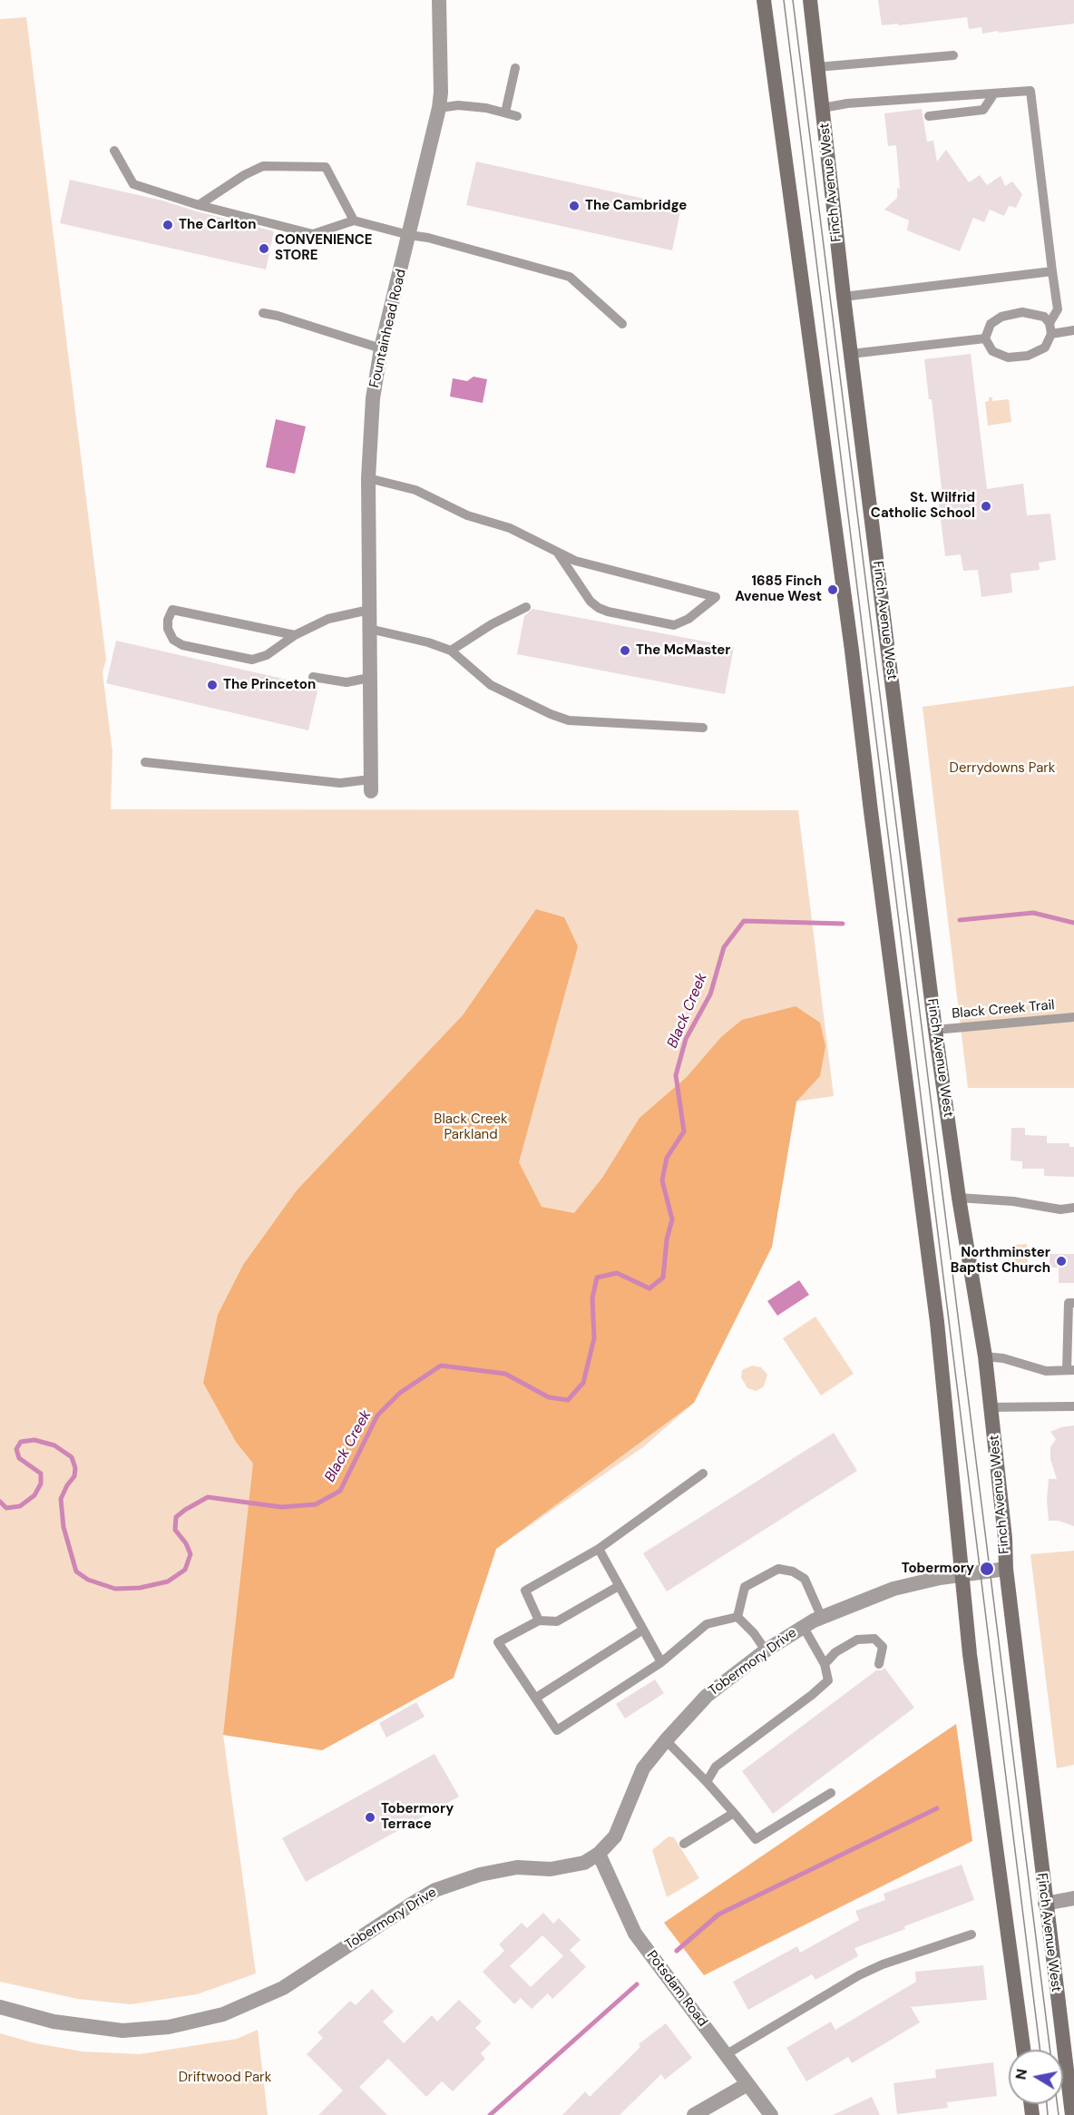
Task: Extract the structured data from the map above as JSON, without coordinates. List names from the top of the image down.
{
  "streets": {
    "main road": ["Finch Avenue West"],
    "street": ["Fountainhead Road", "Tobermory Drive", "Potsdam Road"],
    "lane": ["Black Creek Trail"]
  },
  "crossings": [
    ["Finch Avenue West", "Black Creek Trail"],
    ["Finch Avenue West", "Tobermory Drive"],
    ["Tobermory Drive", "Potsdam Road"]
  ],
  "water": ["Black Creek"],
  "parks": ["Derrydowns Park", "Black Creek Parkland", "Driftwood Park"],
  "places": [
    "The Cambridge",
    "The Carlton",
    "CONVENIENCE STORE",
    "St. Wilfrid Catholic School",
    "1685 Finch Avenue West",
    "The McMaster",
    "The Princeton",
    "Northminster Baptist Church",
    "Tobermory",
    "Tobermory Terrace"
  ],
  "north": "left"
}
